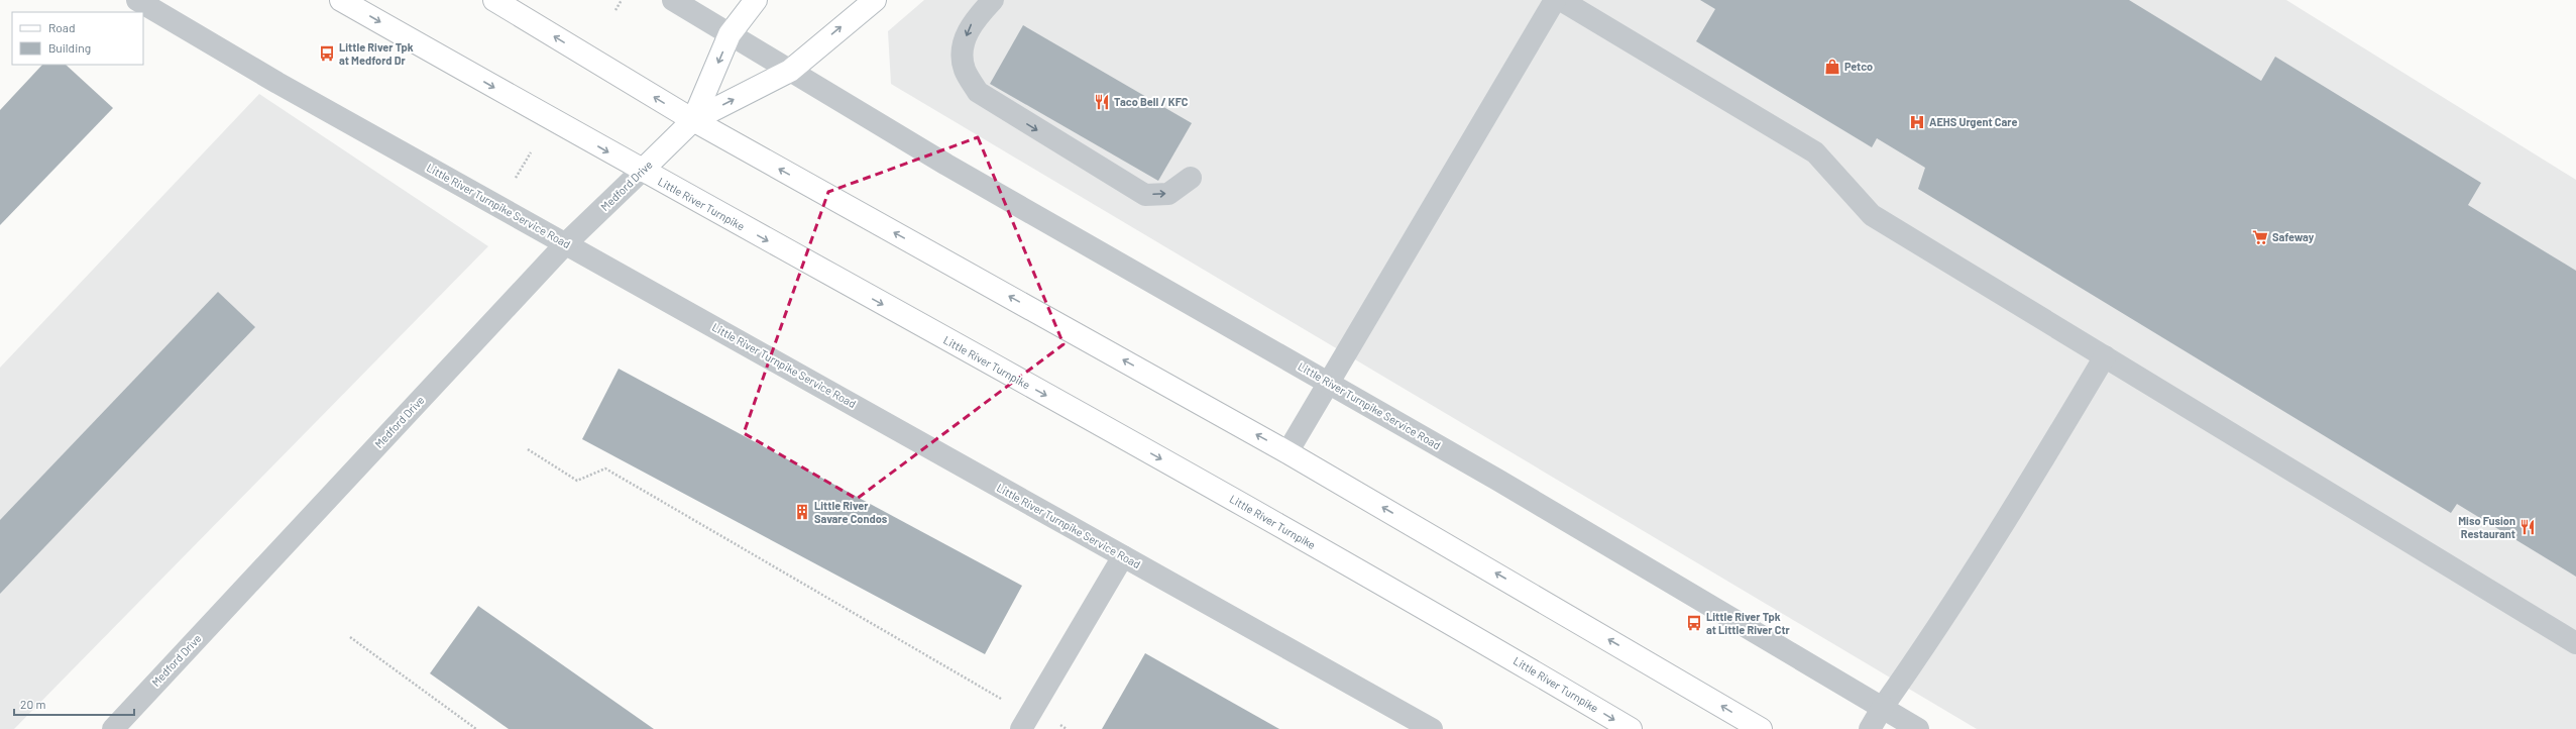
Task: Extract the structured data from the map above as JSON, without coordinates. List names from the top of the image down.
{
  "streets": {
    "main road": ["Medford Drive", "Little River Turnpike"],
    "street": ["Little River Turnpike Service Road"]
  },
  "crossings": [
    ["Medford Drive", "Little River Turnpike"],
    ["Medford Drive", "Little River Turnpike Service Road"]
  ],
  "places": {
    "bus stop": ["Little River Tpk at Medford Dr", "Little River Tpk at Little River Ctr"],
    "shop": ["Petco"],
    "restaurant": ["Taco Bell / KFC", "Miso Fusion Restaurant"],
    "hospital": ["AEHS Urgent Care"],
    "supermarket": ["Safeway"],
    "building": ["Little River Savare Condos"]
  },
  "legend": ["Road", "Building"],
  "scale_bar": "20 m"
}
